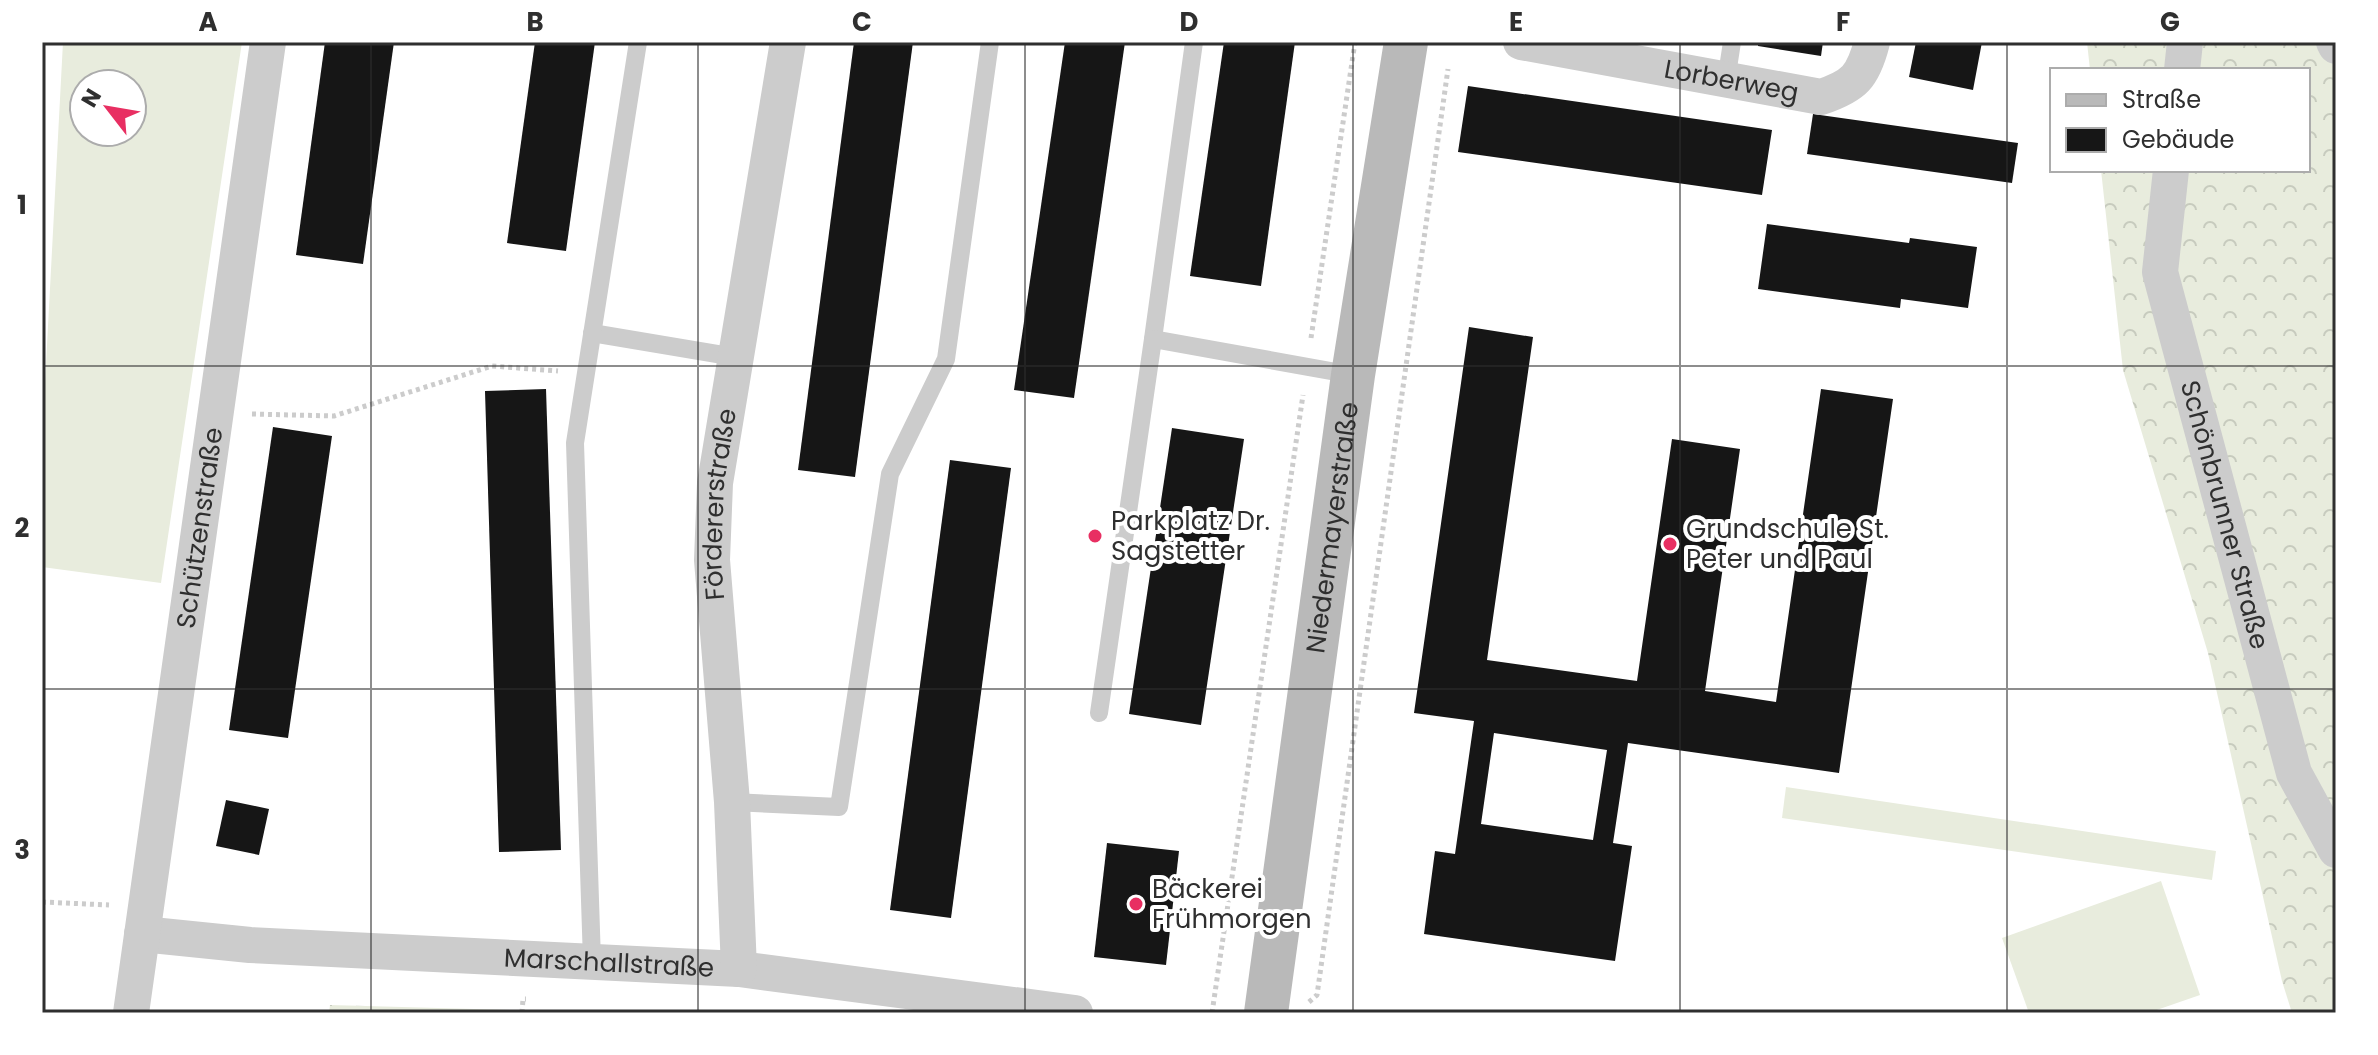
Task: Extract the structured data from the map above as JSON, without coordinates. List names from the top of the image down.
{
  "streets": {
    "main road": ["Niedermayerstraße"],
    "street": [
      "Lorberweg",
      "Fördererstraße",
      "Schönbrunner Straße",
      "Schützenstraße",
      "Marschallstraße"
    ]
  },
  "crossings": [
    ["Fördererstraße", "Marschallstraße"],
    ["Schützenstraße", "Marschallstraße"]
  ],
  "places": ["Parkplatz Dr. Sagstetter", "Grundschule St. Peter und Paul", "Bäckerei Frühmorgen"],
  "legend": ["Straße", "Gebäude"],
  "north": "top left",
  "grid": {
    "columns": [
      "A",
      "B",
      "C",
      "D",
      "E",
      "F",
      "G"
    ],
    "rows": ["1", "2", "3"]
  }
}
